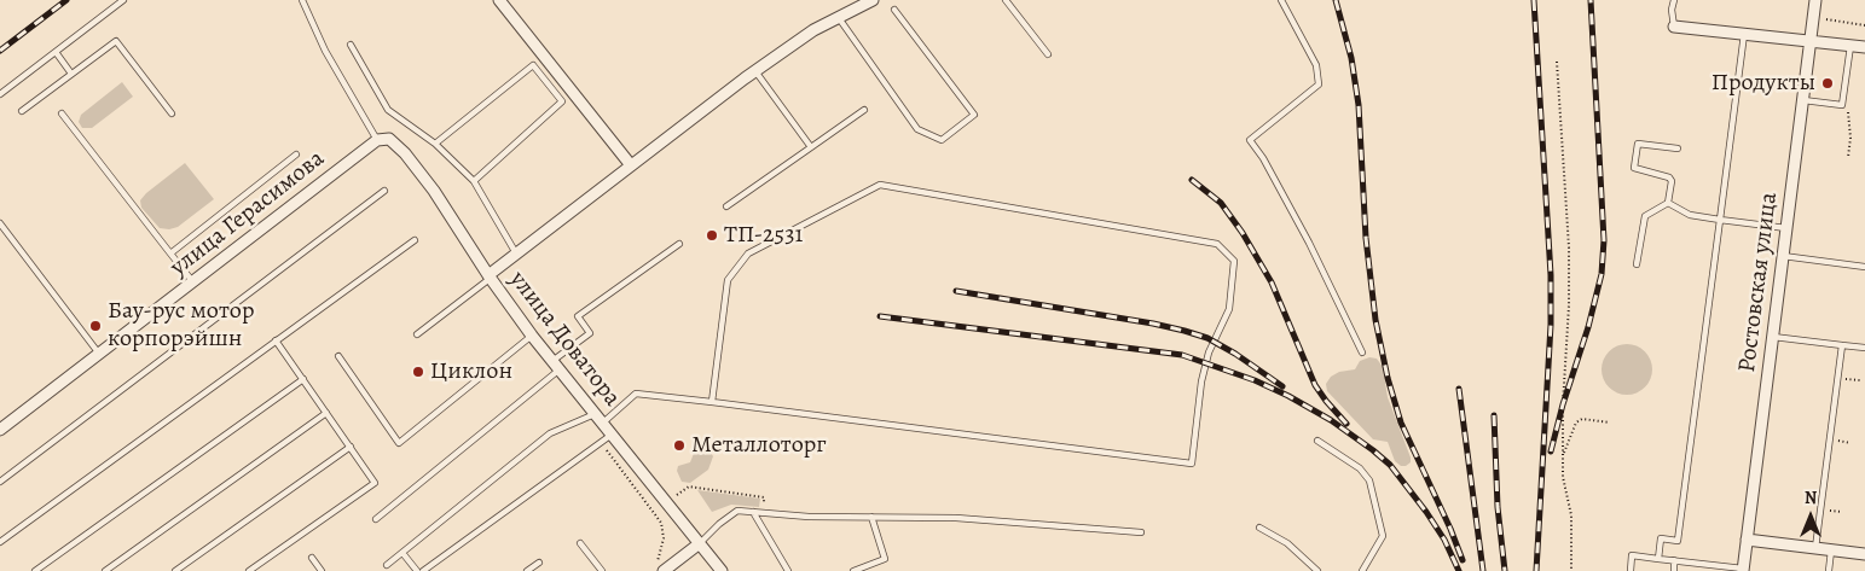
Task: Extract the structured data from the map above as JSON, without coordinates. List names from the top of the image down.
{
  "streets": {
    "street": ["улица Герасимова", "Ростовская улица", "улица Доватора"]
  },
  "crossings": [
    ["улица Герасимова", "улица Доватора"]
  ],
  "places": [
    "Продукты",
    "ТП-2531",
    "Бау-рус мотор корпорэйшн",
    "Циклон",
    "Металлоторг"
  ],
  "north": "top"
}
